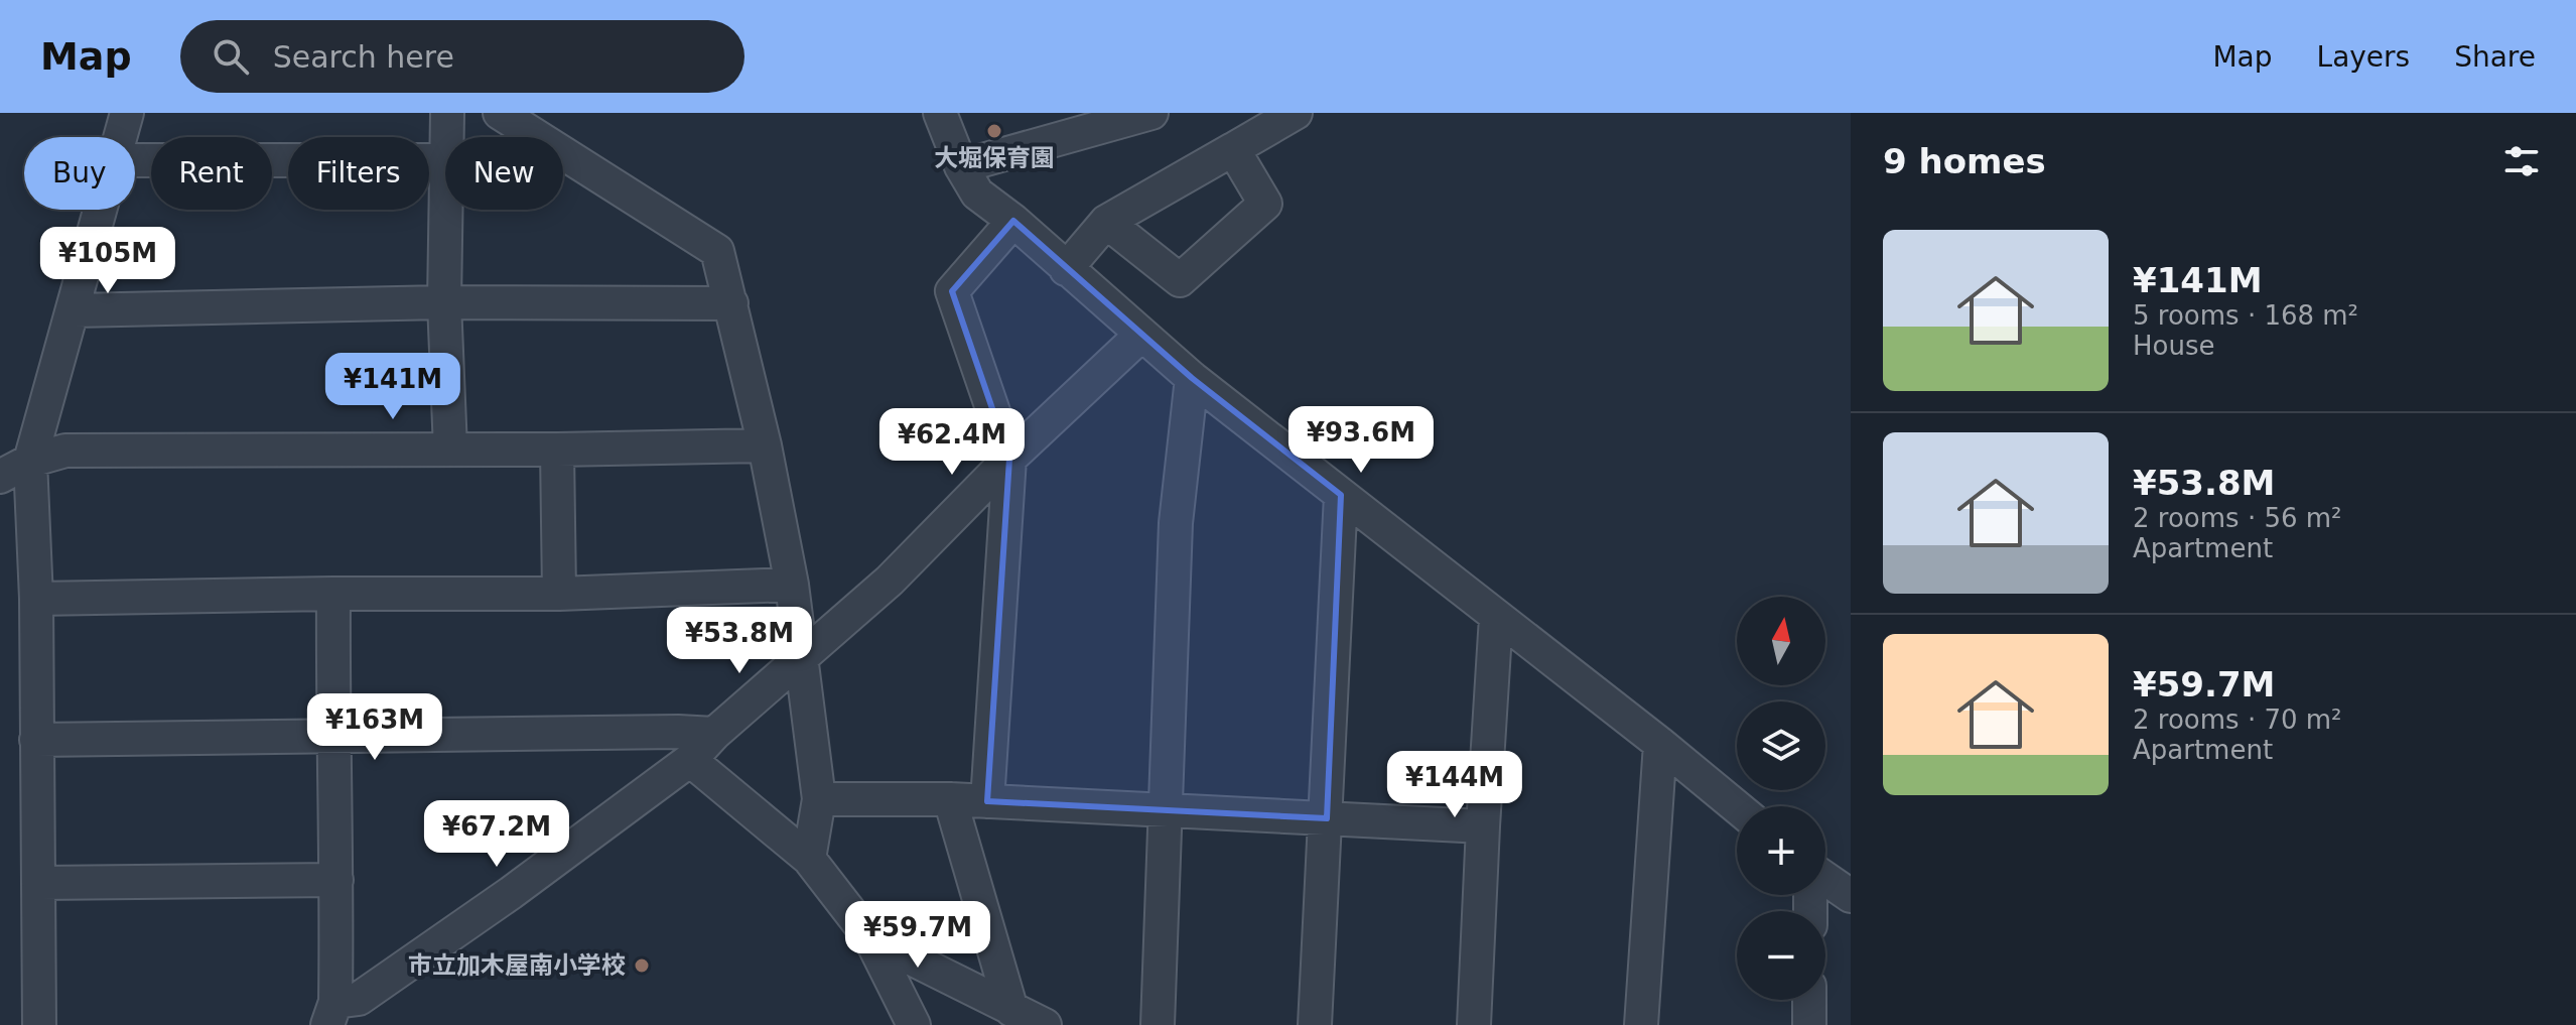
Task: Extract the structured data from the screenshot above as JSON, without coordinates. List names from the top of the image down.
{
  "places": ["大堀保育園", "市立加木屋南小学校"],
  "north": "top",
  "page": {
    "header": "Map",
    "search": "Search here",
    "nav": ["Map", "Layers", "Share"],
    "heading": "9 homes",
    "chip": [
      "Buy",
      "Rent",
      "Filters",
      "New"
    ],
    "list": [
      {
        "name": "¥141M",
        "note": "5 rooms · 168 m² · House"
      },
      {
        "name": "¥53.8M",
        "note": "2 rooms · 56 m² · Apartment"
      },
      {
        "name": "¥59.7M",
        "note": "2 rooms · 70 m² · Apartment"
      }
    ],
    "price": [
      "¥105M",
      "¥141M",
      "¥93.6M",
      "¥62.4M",
      "¥53.8M",
      "¥163M",
      "¥144M",
      "¥67.2M",
      "¥59.7M"
    ],
    "map_buttons": ["+", "−"]
  }
}
